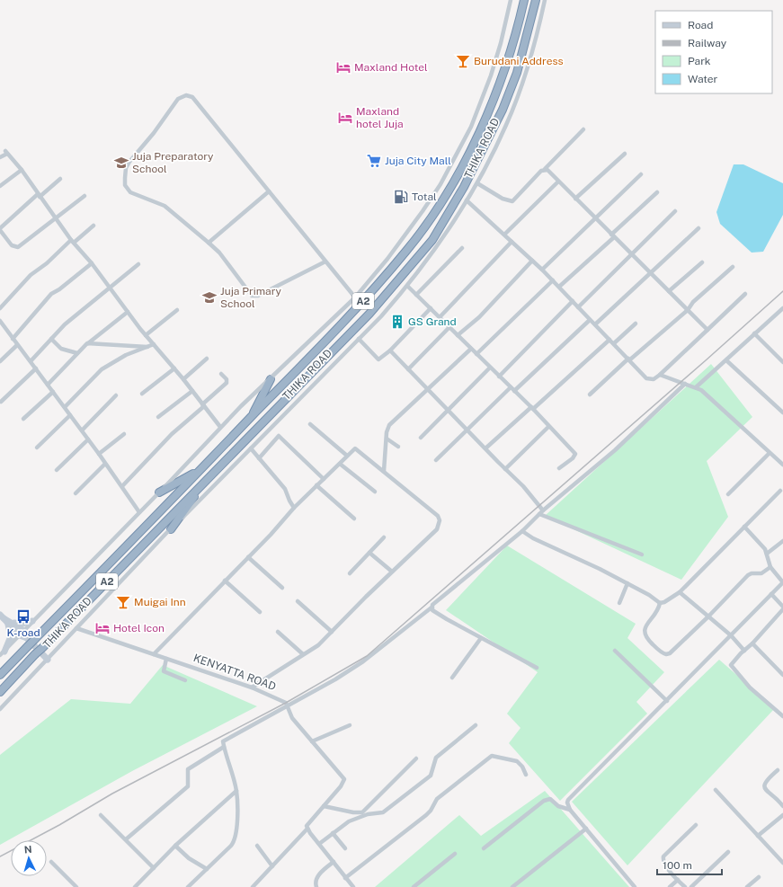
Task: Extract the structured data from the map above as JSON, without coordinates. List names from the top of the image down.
{
  "streets": {
    "highway": ["THIKA ROAD", "A2"],
    "street": ["KENYATTA ROAD"]
  },
  "crossings": [
    ["THIKA ROAD", "KENYATTA ROAD"]
  ],
  "places": {
    "bar": ["Burudani Address", "Muigai Inn"],
    "hotel": ["Maxland Hotel", "Maxland hotel Juja", "Hotel Icon"],
    "supermarket": ["Juja City Mall"],
    "school or university": ["Juja Preparatory School", "Juja Primary School"],
    "fuel station": ["Total"],
    "building": ["GS Grand"],
    "bus stop": ["K-road"]
  },
  "legend": [
    "Road",
    "Railway",
    "Park",
    "Water"
  ],
  "scale_bar": "100 m",
  "north": "top"
}
